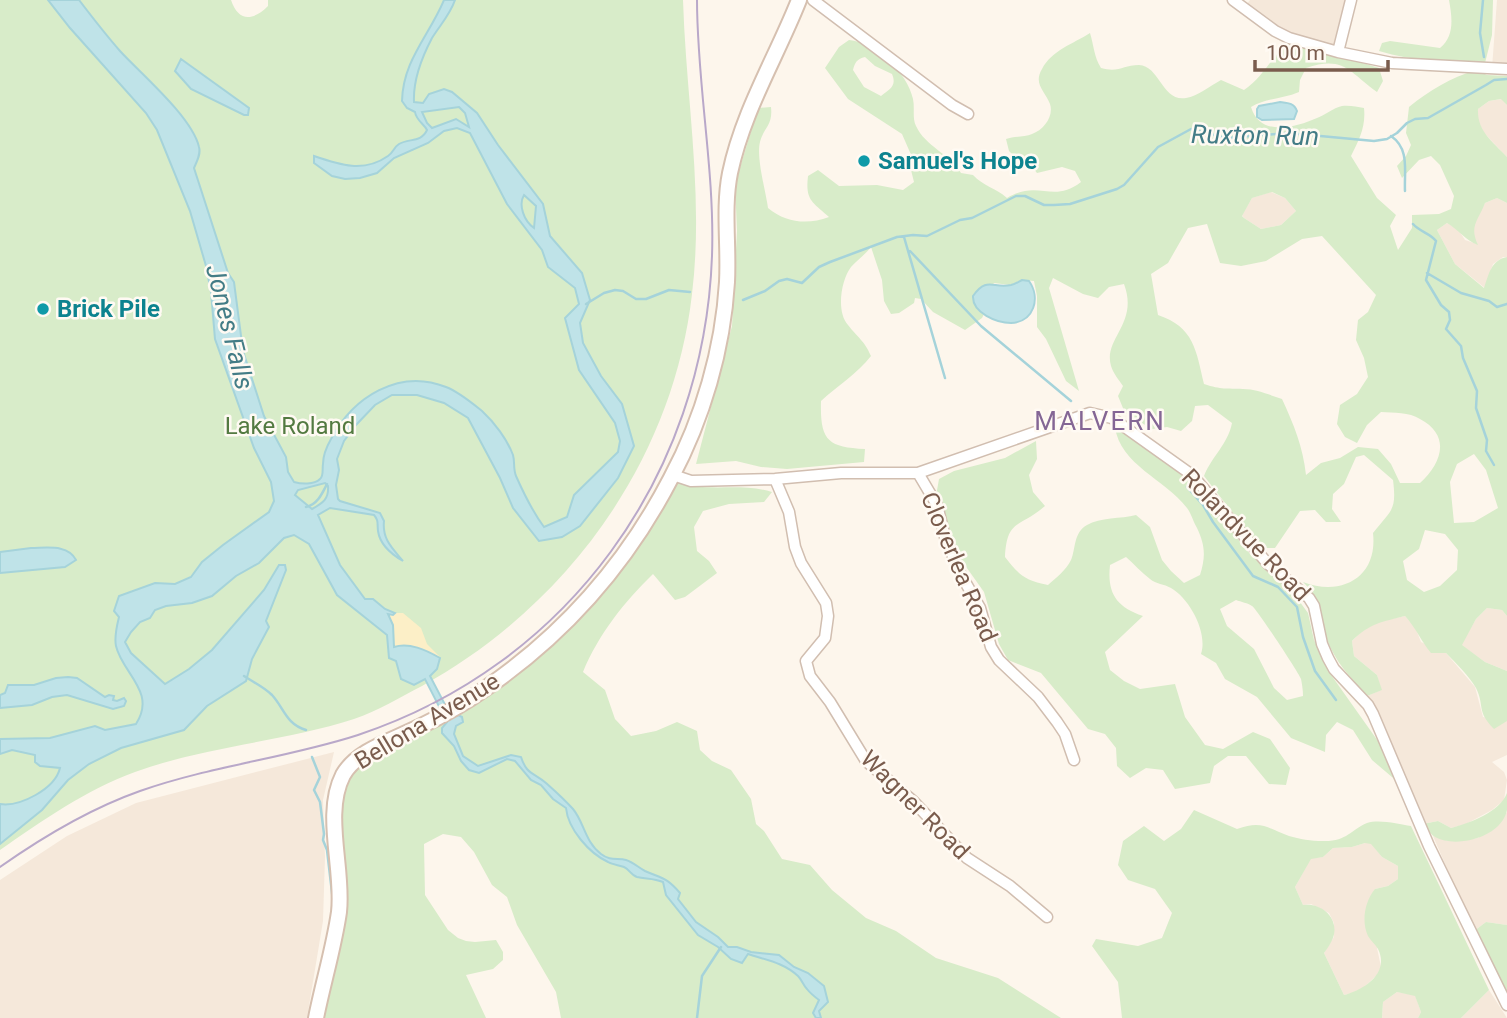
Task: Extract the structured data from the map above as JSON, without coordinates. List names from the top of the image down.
{
  "streets": {
    "main road": ["Bellona Avenue"],
    "street": ["Rolandvue Road", "Cloverlea Road", "Wagner Road"]
  },
  "crossings": [
    ["Rolandvue Road", "Cloverlea Road"],
    ["Rolandvue Road", "Bellona Avenue"],
    ["Rolandvue Road", "Wagner Road"]
  ],
  "districts": ["MALVERN"],
  "water": ["Ruxton Run", "Jones Falls"],
  "parks": ["Lake Roland"],
  "places": ["Samuel's Hope", "Brick Pile"],
  "scale_bar": "100 m"
}
